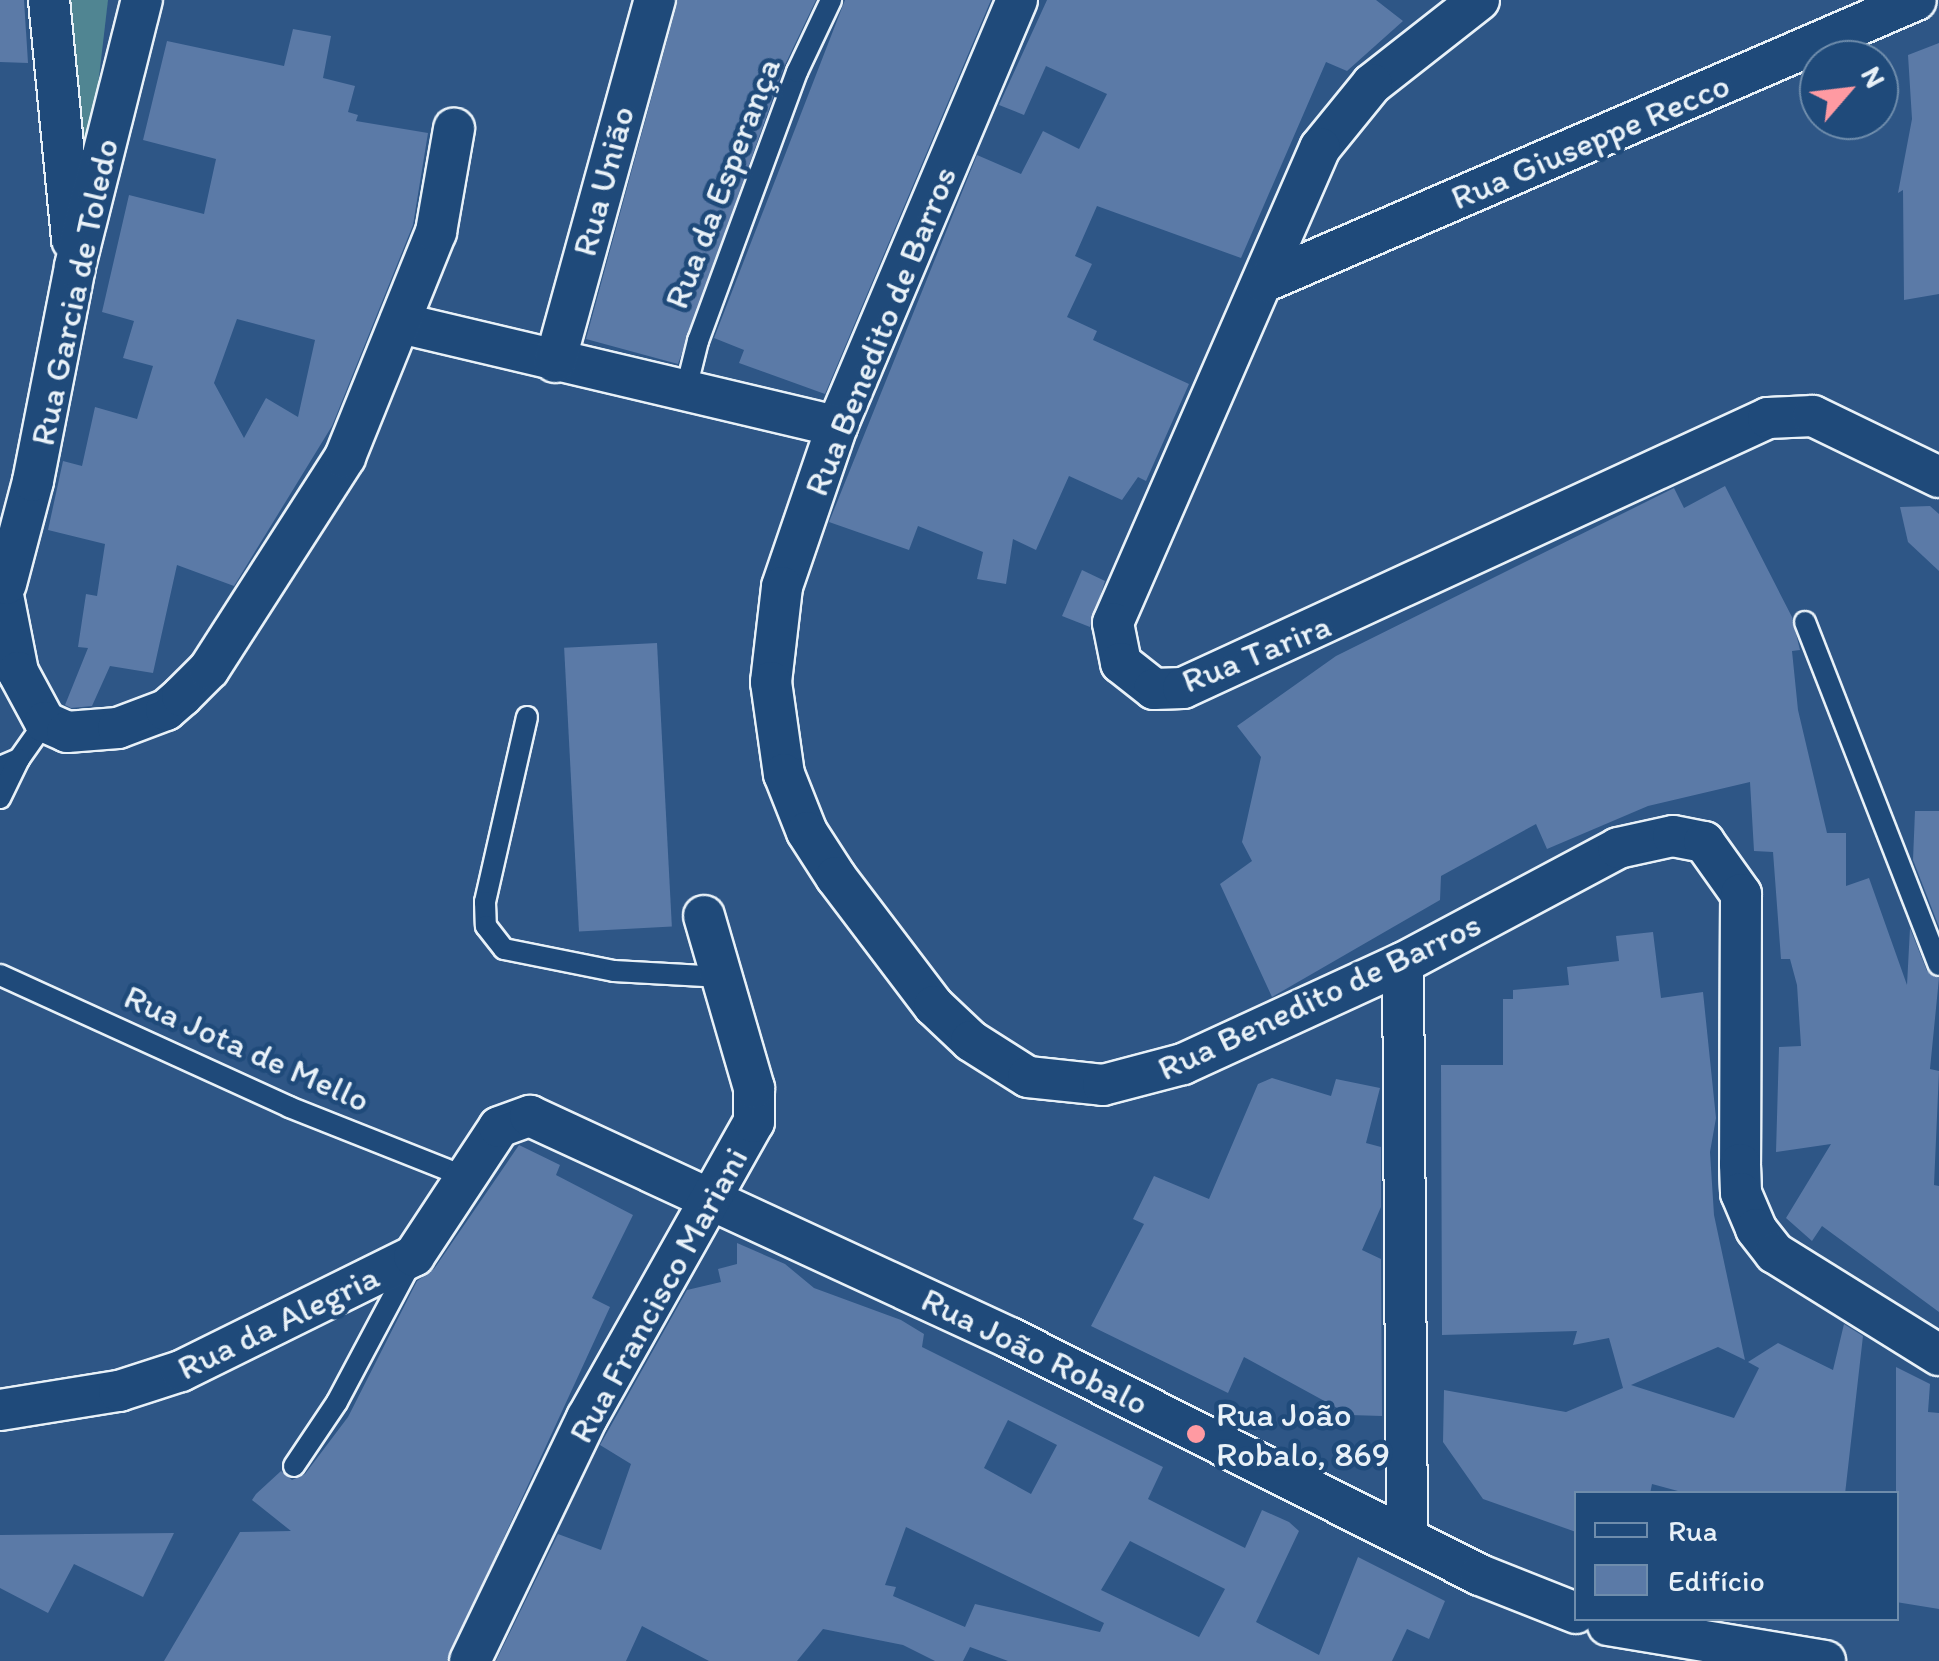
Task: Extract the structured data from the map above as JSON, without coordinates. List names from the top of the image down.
{
  "streets": {
    "street": [
      "Rua Giuseppe Recco",
      "Rua União",
      "Rua Garcia de Toledo",
      "Rua Benedito de Barros",
      "Rua Tarira",
      "Rua Francisco Mariani",
      "Rua da Alegria",
      "Rua João Robalo"
    ],
    "lane": ["Rua da Esperança", "Rua Jota de Mello"]
  },
  "crossings": [
    ["Rua Giuseppe Recco", "Rua Tarira"],
    ["Rua Jota de Mello", "Rua da Alegria"],
    ["Rua Francisco Mariani", "Rua João Robalo"],
    ["Rua da Alegria", "Rua João Robalo"]
  ],
  "places": ["Rua João Robalo, 869"],
  "legend": ["Rua", "Edifício"],
  "north": "top right"
}
